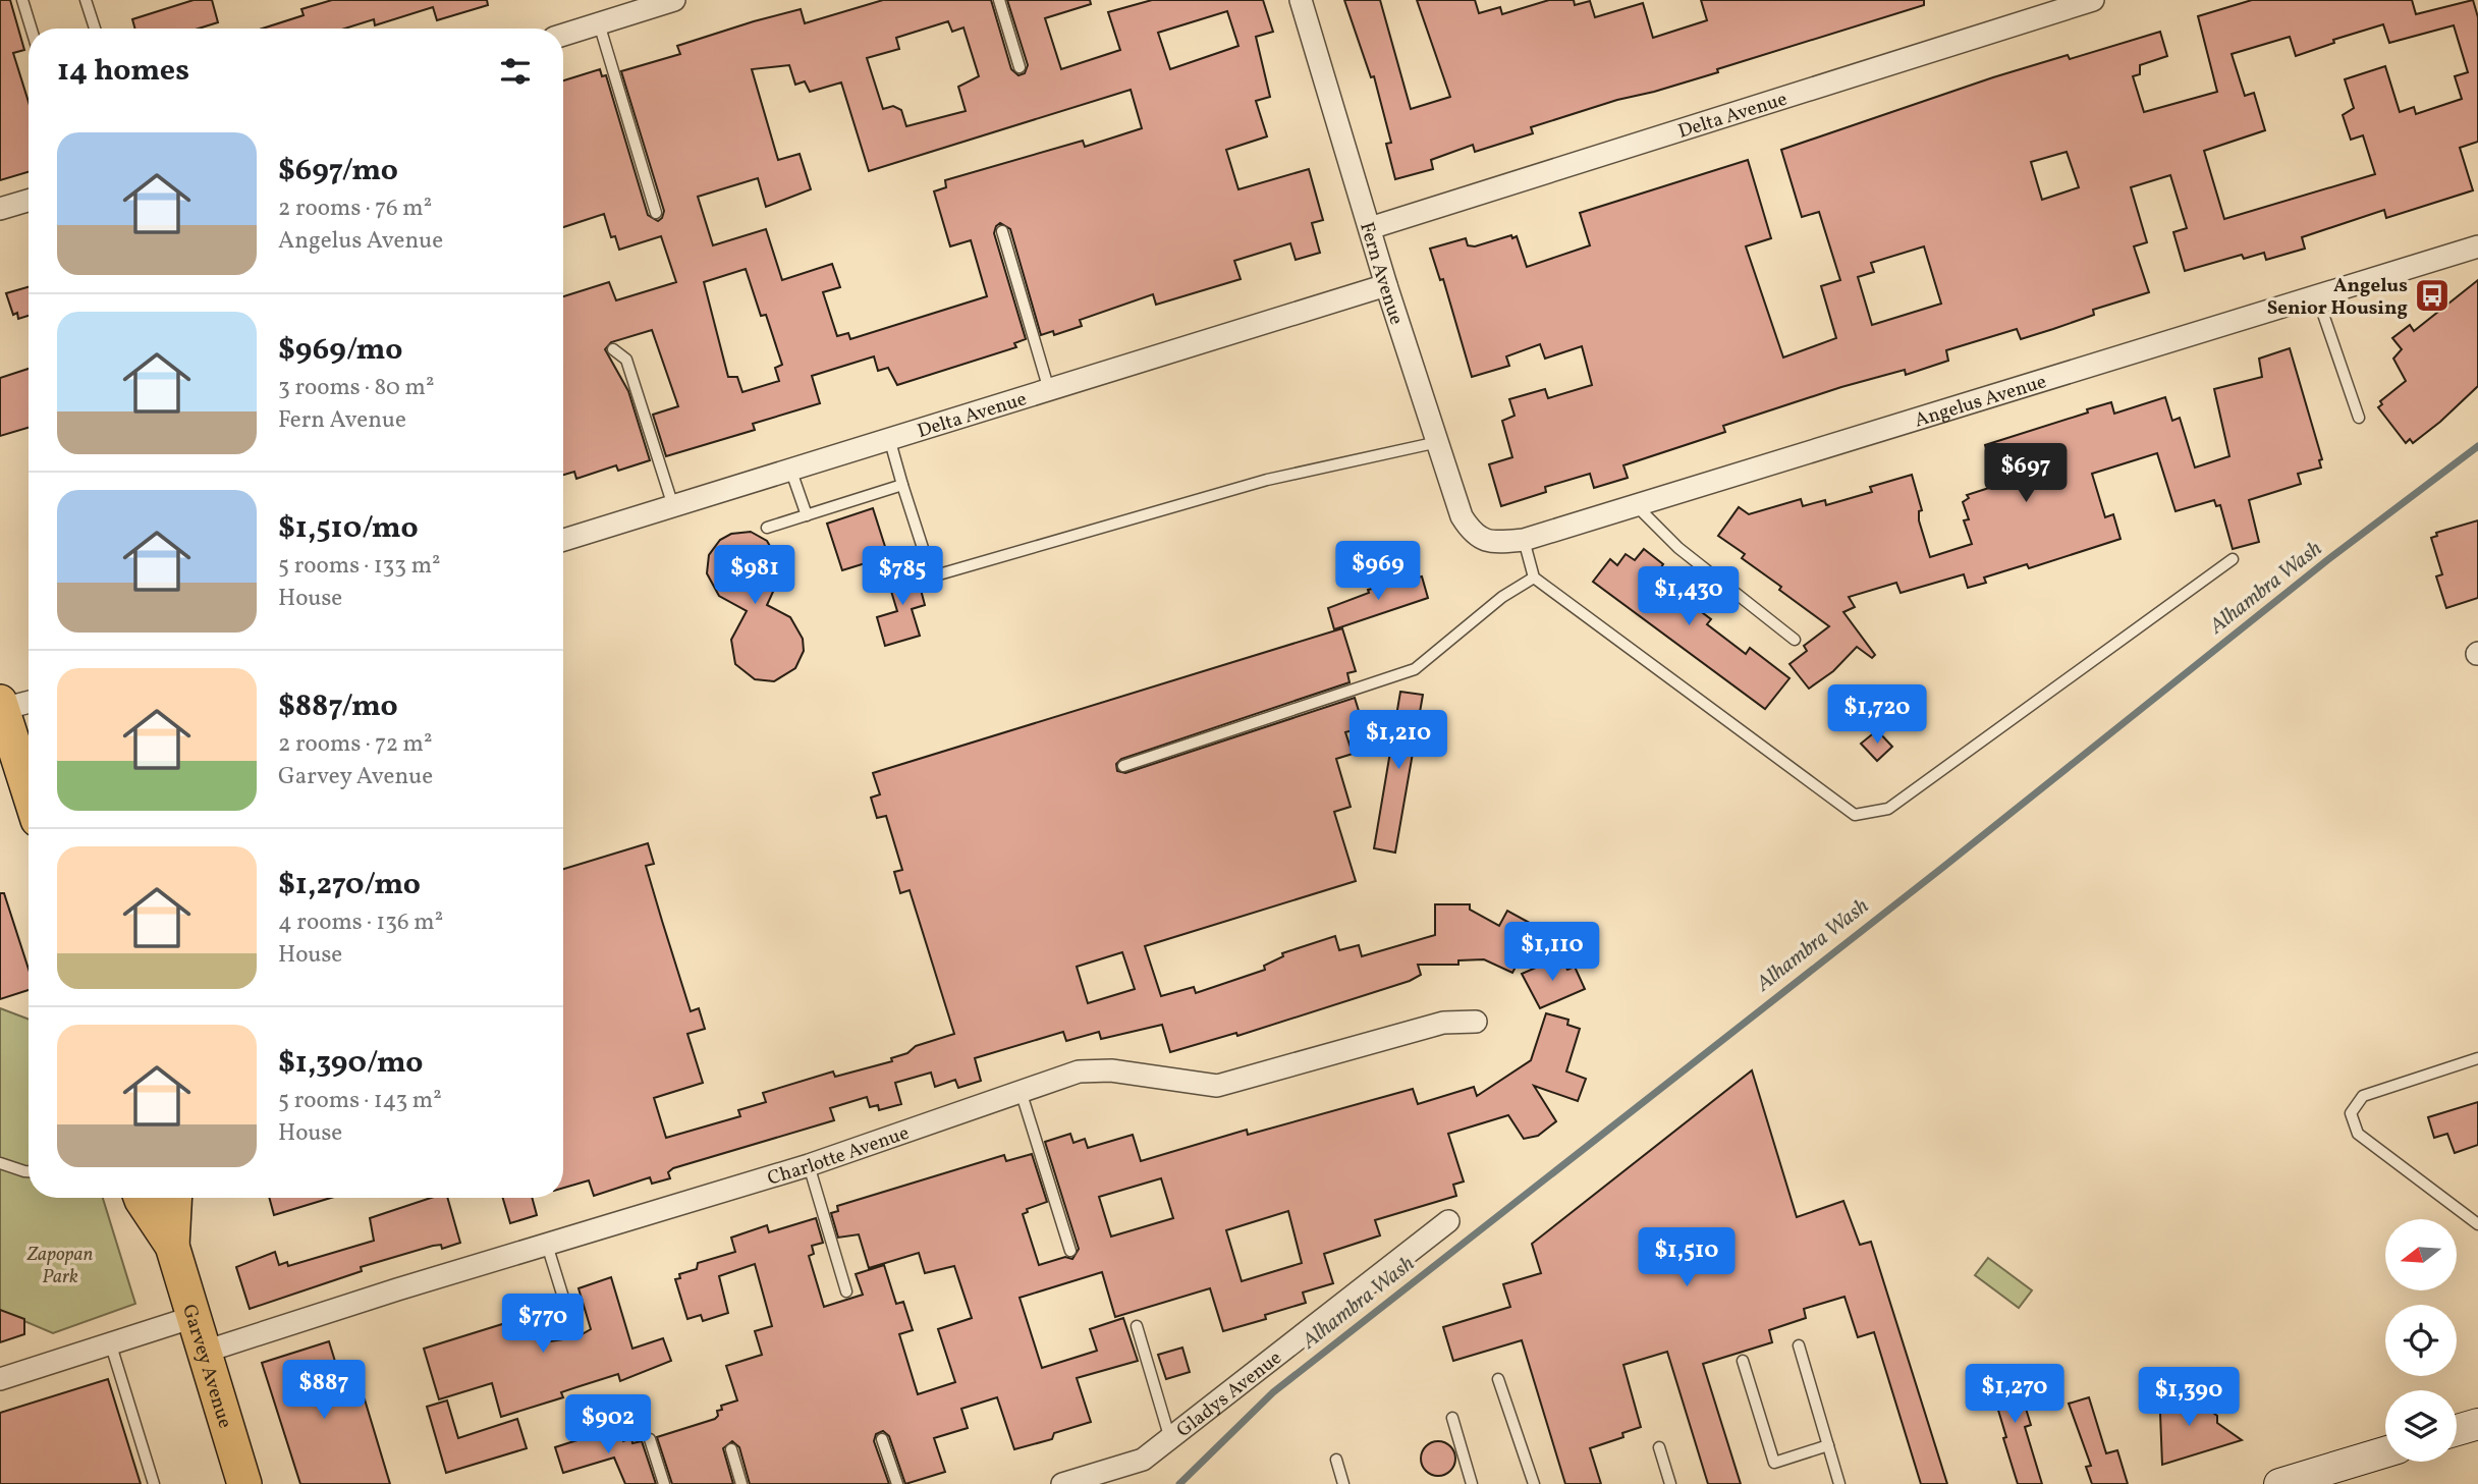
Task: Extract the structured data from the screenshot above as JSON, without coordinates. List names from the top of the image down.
{
  "streets": {
    "main road": ["Garvey Avenue"],
    "street": [
      "Delta Avenue",
      "Fern Avenue",
      "Angelus Avenue",
      "Charlotte Avenue",
      "Gladys Avenue"
    ]
  },
  "crossings": [
    ["Delta Avenue", "Fern Avenue"],
    ["Fern Avenue", "Angelus Avenue"],
    ["Charlotte Avenue", "Garvey Avenue"]
  ],
  "water": ["Alhambra Wash"],
  "parks": ["Zapopan Park"],
  "places": {
    "bus stop": ["Angelus Senior Housing"]
  },
  "north": "left",
  "page": {
    "heading": "14 homes",
    "list": [
      {
        "name": "$697/mo",
        "note": "2 rooms · 76 m² · Angelus Avenue"
      },
      {
        "name": "$969/mo",
        "note": "3 rooms · 80 m² · Fern Avenue"
      },
      {
        "name": "$1,510/mo",
        "note": "5 rooms · 133 m² · House"
      },
      {
        "name": "$887/mo",
        "note": "2 rooms · 72 m² · Garvey Avenue"
      },
      {
        "name": "$1,270/mo",
        "note": "4 rooms · 136 m² · House"
      },
      {
        "name": "$1,390/mo",
        "note": "5 rooms · 143 m² · House"
      }
    ],
    "price": [
      "$697",
      "$969",
      "$981",
      "$785",
      "$1,430",
      "$1,720",
      "$1,210",
      "$1,110",
      "$1,510",
      "$770",
      "$887",
      "$1,270",
      "$1,390",
      "$902"
    ]
  }
}
